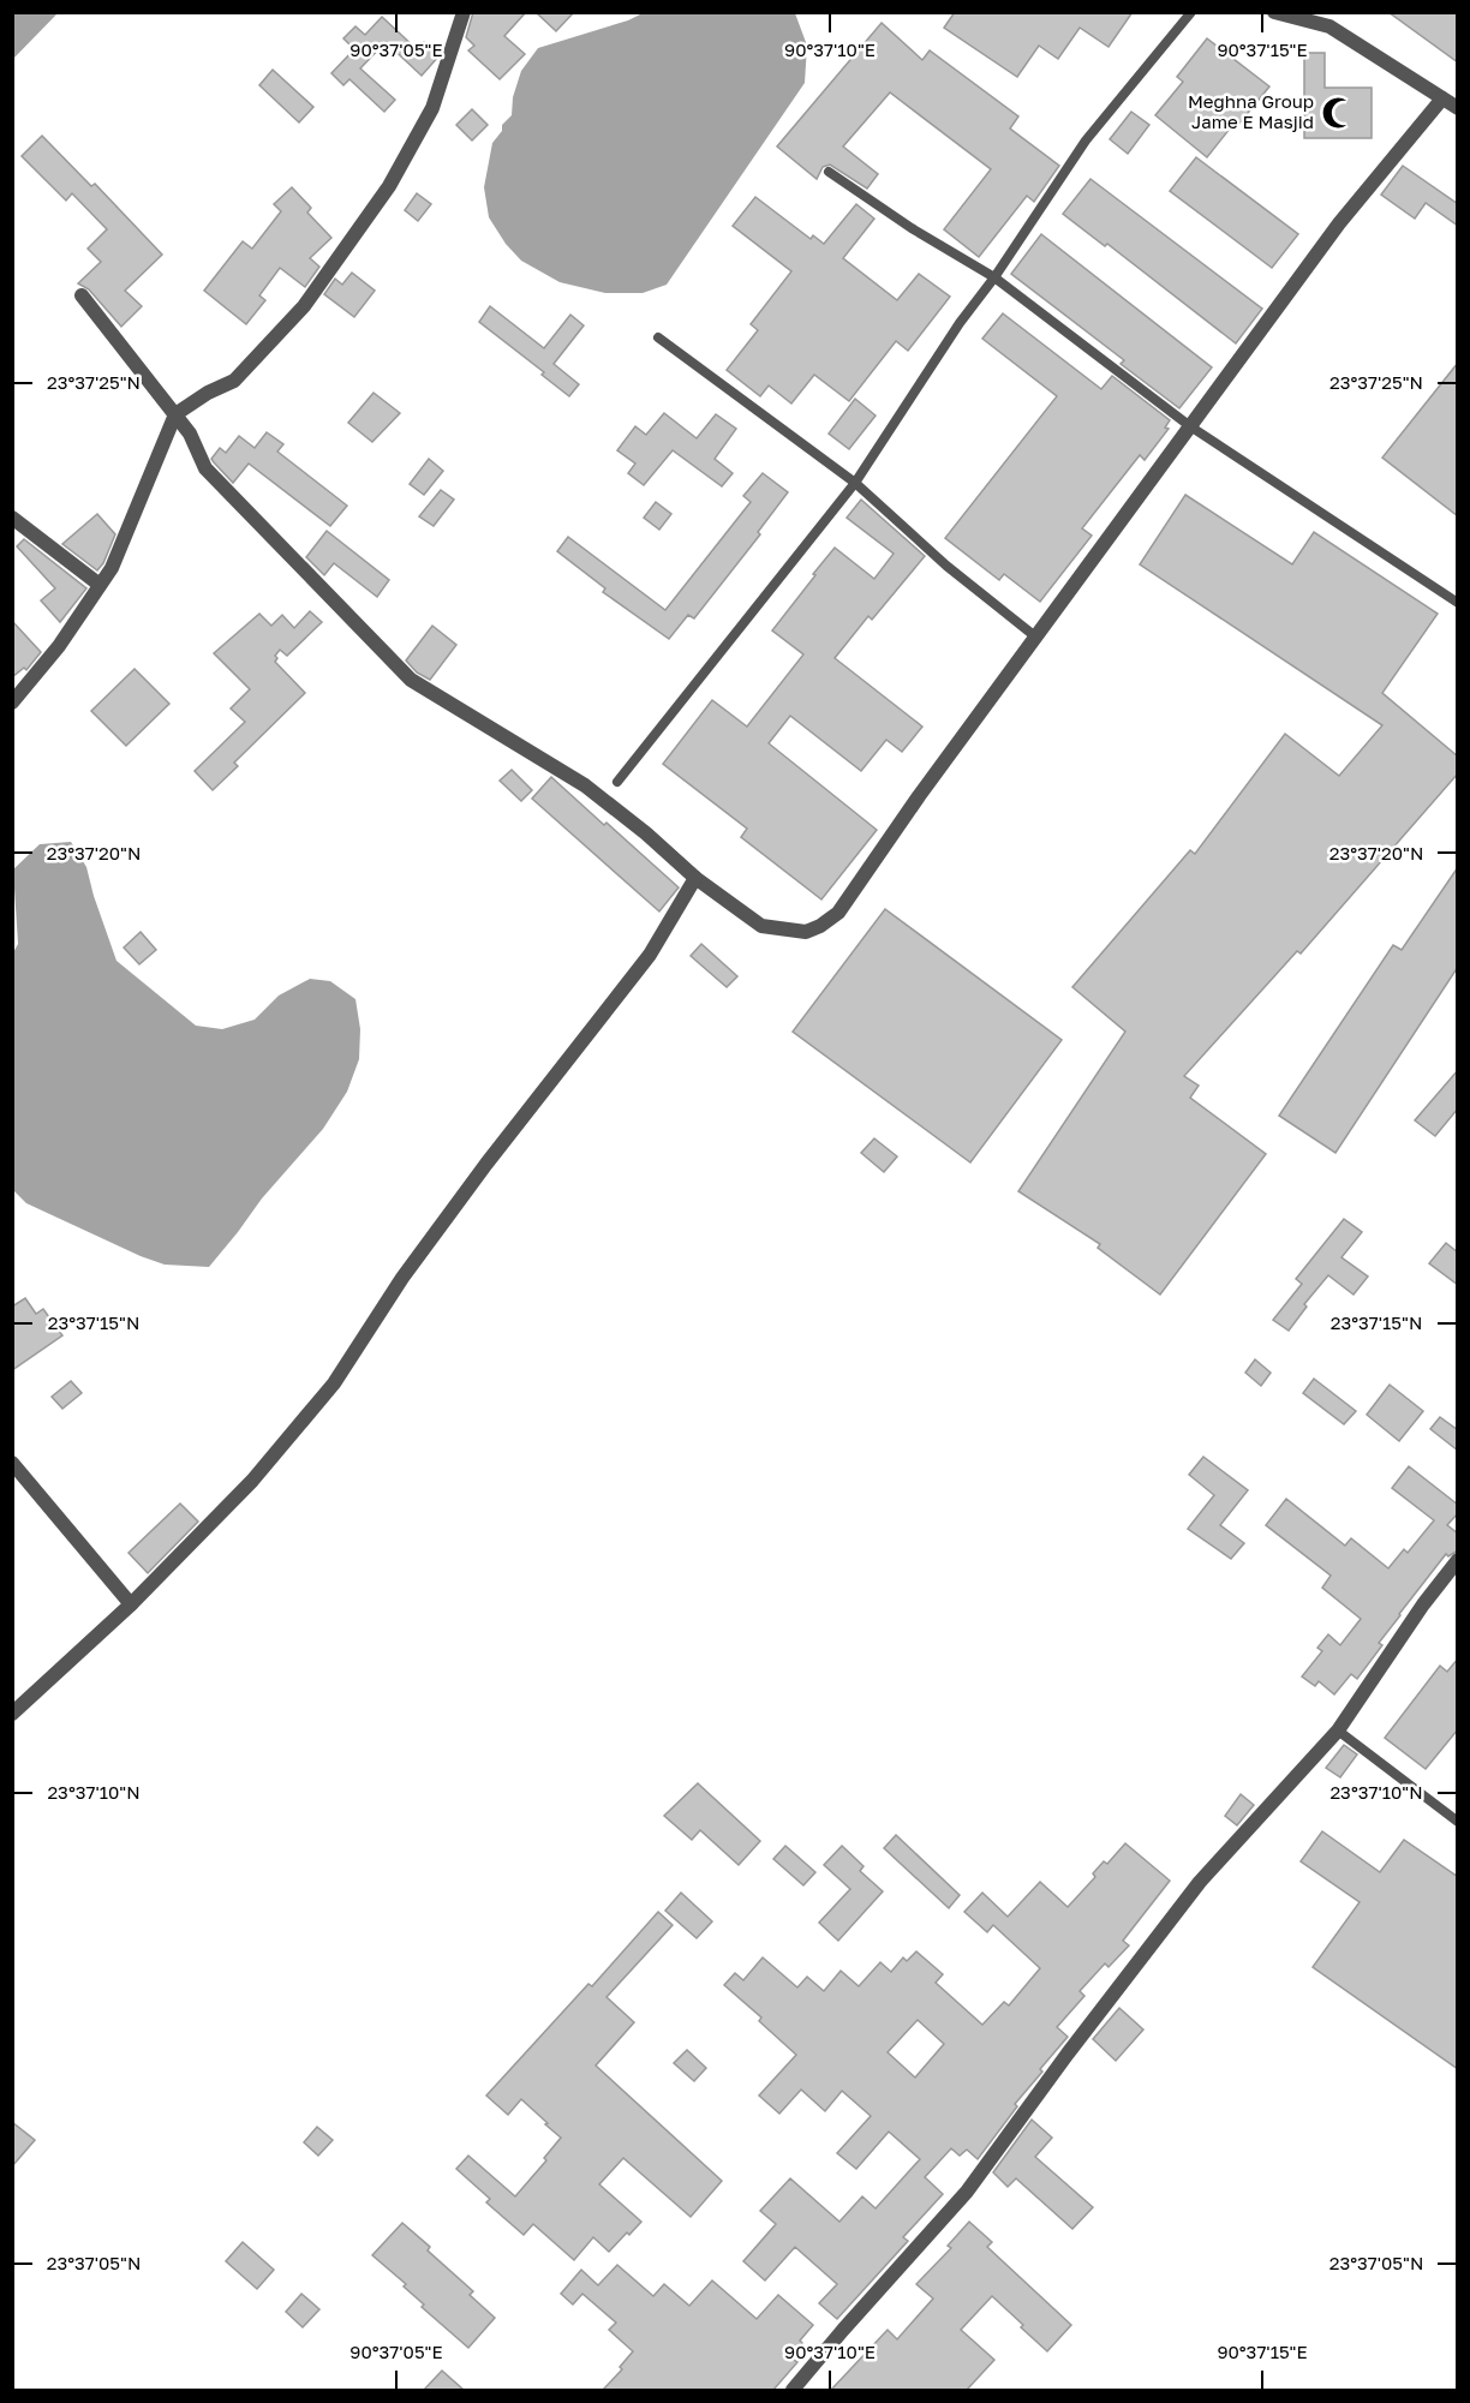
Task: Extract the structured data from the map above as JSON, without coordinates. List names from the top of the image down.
{
  "places": {
    "mosque": ["Meghna Group Jame E Masjid"]
  },
  "coordinates": [
    "90°37'05\"E",
    "90°37'10\"E",
    "90°37'15\"E",
    "23°37'25\"N",
    "23°37'20\"N",
    "23°37'15\"N",
    "23°37'10\"N",
    "23°37'05\"N"
  ]
}
